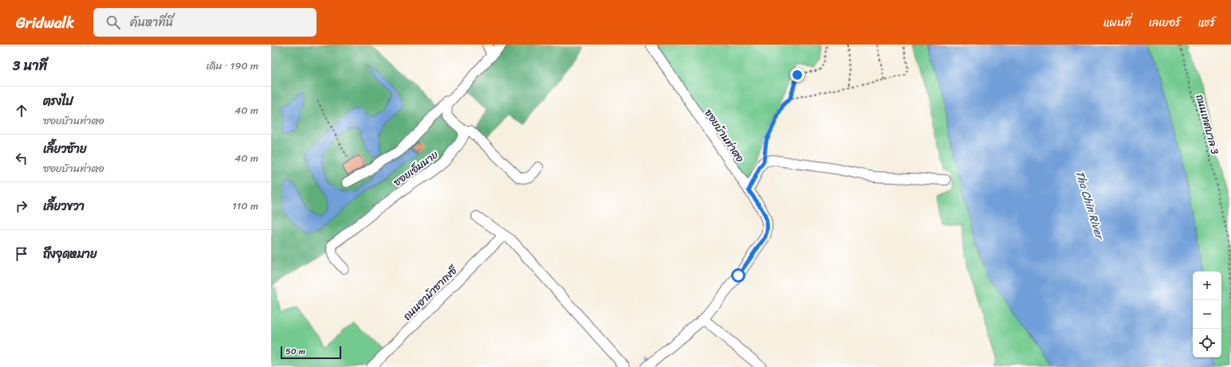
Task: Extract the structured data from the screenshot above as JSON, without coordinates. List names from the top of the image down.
{
  "streets": {
    "street": ["ซอยบ้านท่าตอ", "ซอยเอ็มนาย", "ถนนอาม้าซากงซี"],
    "path": ["ถนนเทศบาล 3"]
  },
  "water": ["Tha Chin River"],
  "scale_bar": "50 m",
  "page": {
    "header": "Gridwalk",
    "search": "ค้นหาที่นี่",
    "nav": ["แผนที่", "เลเยอร์", "แชร์"],
    "heading": ["3 นาที", "เดิน · 190 m"],
    "list": [
      ["ตรงไป", "ซอยบ้านท่าตอ", "40 m"],
      ["เลี้ยวซ้าย", "ซอยบ้านท่าตอ", "40 m"],
      ["เลี้ยวขวา", "110 m"],
      "ถึงจุดหมาย"
    ],
    "map_buttons": ["+", "−"],
    "scale": "50 m"
  }
}
